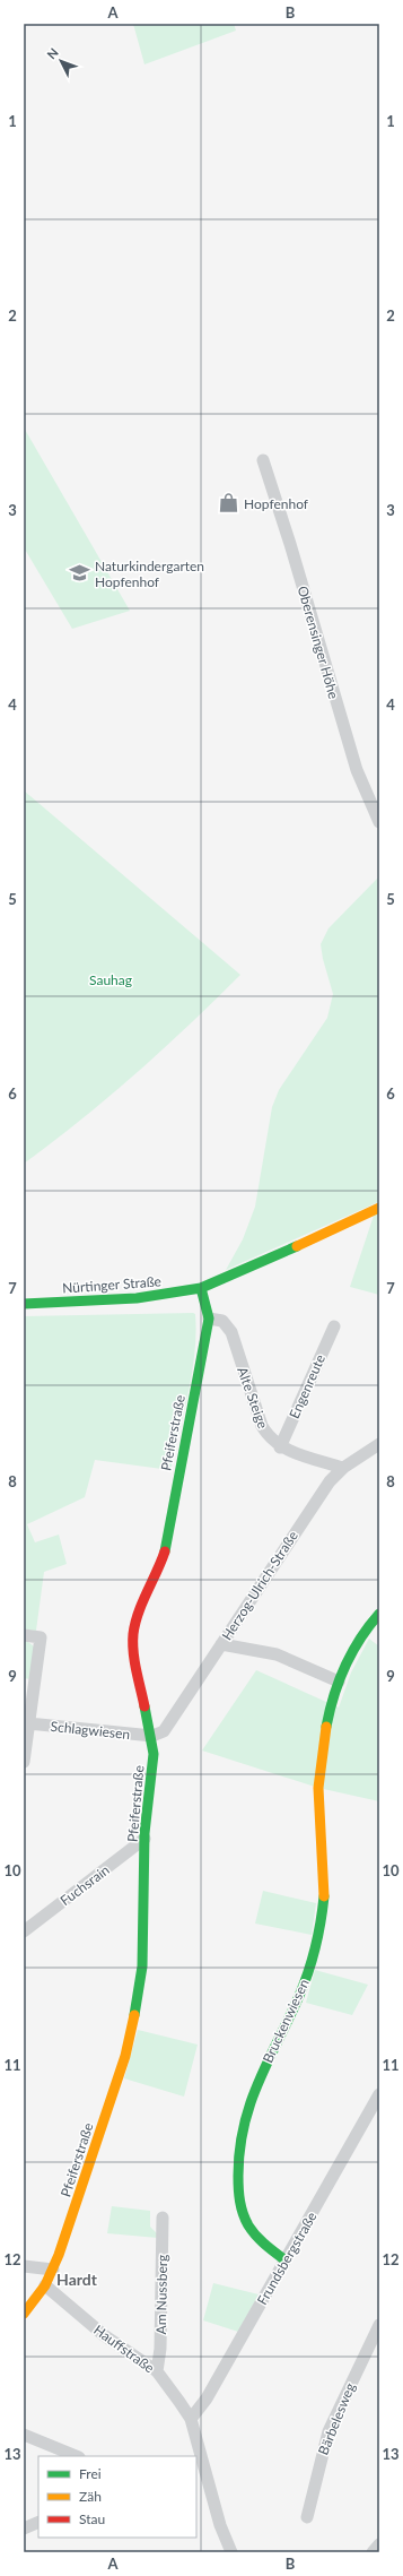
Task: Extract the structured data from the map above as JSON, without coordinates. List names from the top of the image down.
{
  "streets": {
    "street": [
      "Oberensinger Höhe",
      "Nürtinger Straße",
      "Engenreute",
      "Alte Steige",
      "Pfeiferstraße",
      "Herzog-Ulrich-Straße",
      "Schlagwiesen",
      "Fuchsrain",
      "Bruckenwiesen",
      "Frundsbergstraße",
      "Am Nussberg",
      "Hauffstraße",
      "Bärbelesweg"
    ]
  },
  "crossings": [
    ["Nürtinger Straße", "Pfeiferstraße"],
    ["Engenreute", "Alte Steige"],
    ["Alte Steige", "Pfeiferstraße"],
    ["Alte Steige", "Herzog-Ulrich-Straße"],
    ["Pfeiferstraße", "Herzog-Ulrich-Straße"],
    ["Pfeiferstraße", "Schlagwiesen"],
    ["Pfeiferstraße", "Fuchsrain"],
    ["Pfeiferstraße", "Hauffstraße"],
    ["Herzog-Ulrich-Straße", "Schlagwiesen"],
    ["Bruckenwiesen", "Frundsbergstraße"],
    ["Frundsbergstraße", "Hauffstraße"],
    ["Am Nussberg", "Hauffstraße"]
  ],
  "districts": ["Hardt"],
  "parks": ["Sauhag"],
  "places": {
    "shop": ["Hopfenhof"],
    "school or university": ["Naturkindergarten Hopfenhof"]
  },
  "legend": ["Frei", "Zäh", "Stau"],
  "north": "top left",
  "grid": {
    "columns": ["A", "B"],
    "rows": [
      "1",
      "2",
      "3",
      "4",
      "5",
      "6",
      "7",
      "8",
      "9",
      "10",
      "11",
      "12",
      "13"
    ]
  }
}
